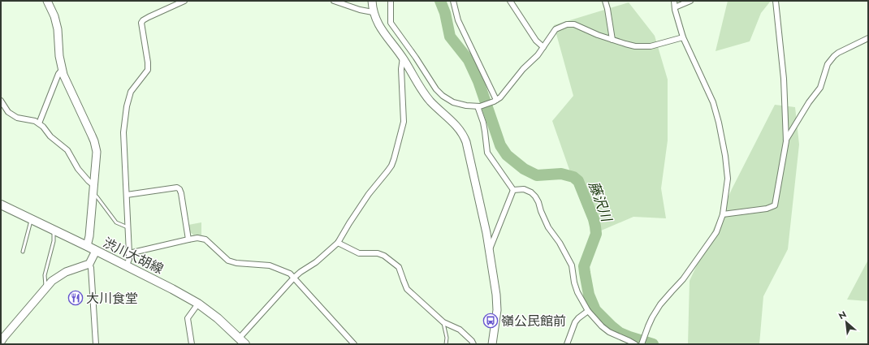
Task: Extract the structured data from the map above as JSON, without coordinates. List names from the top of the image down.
{
  "streets": {
    "main road": ["渋川大胡線"]
  },
  "water": ["藤沢川"],
  "places": {
    "restaurant": ["大川食堂"],
    "bus stop": ["嶺公民館前"]
  },
  "north": "top left"
}
